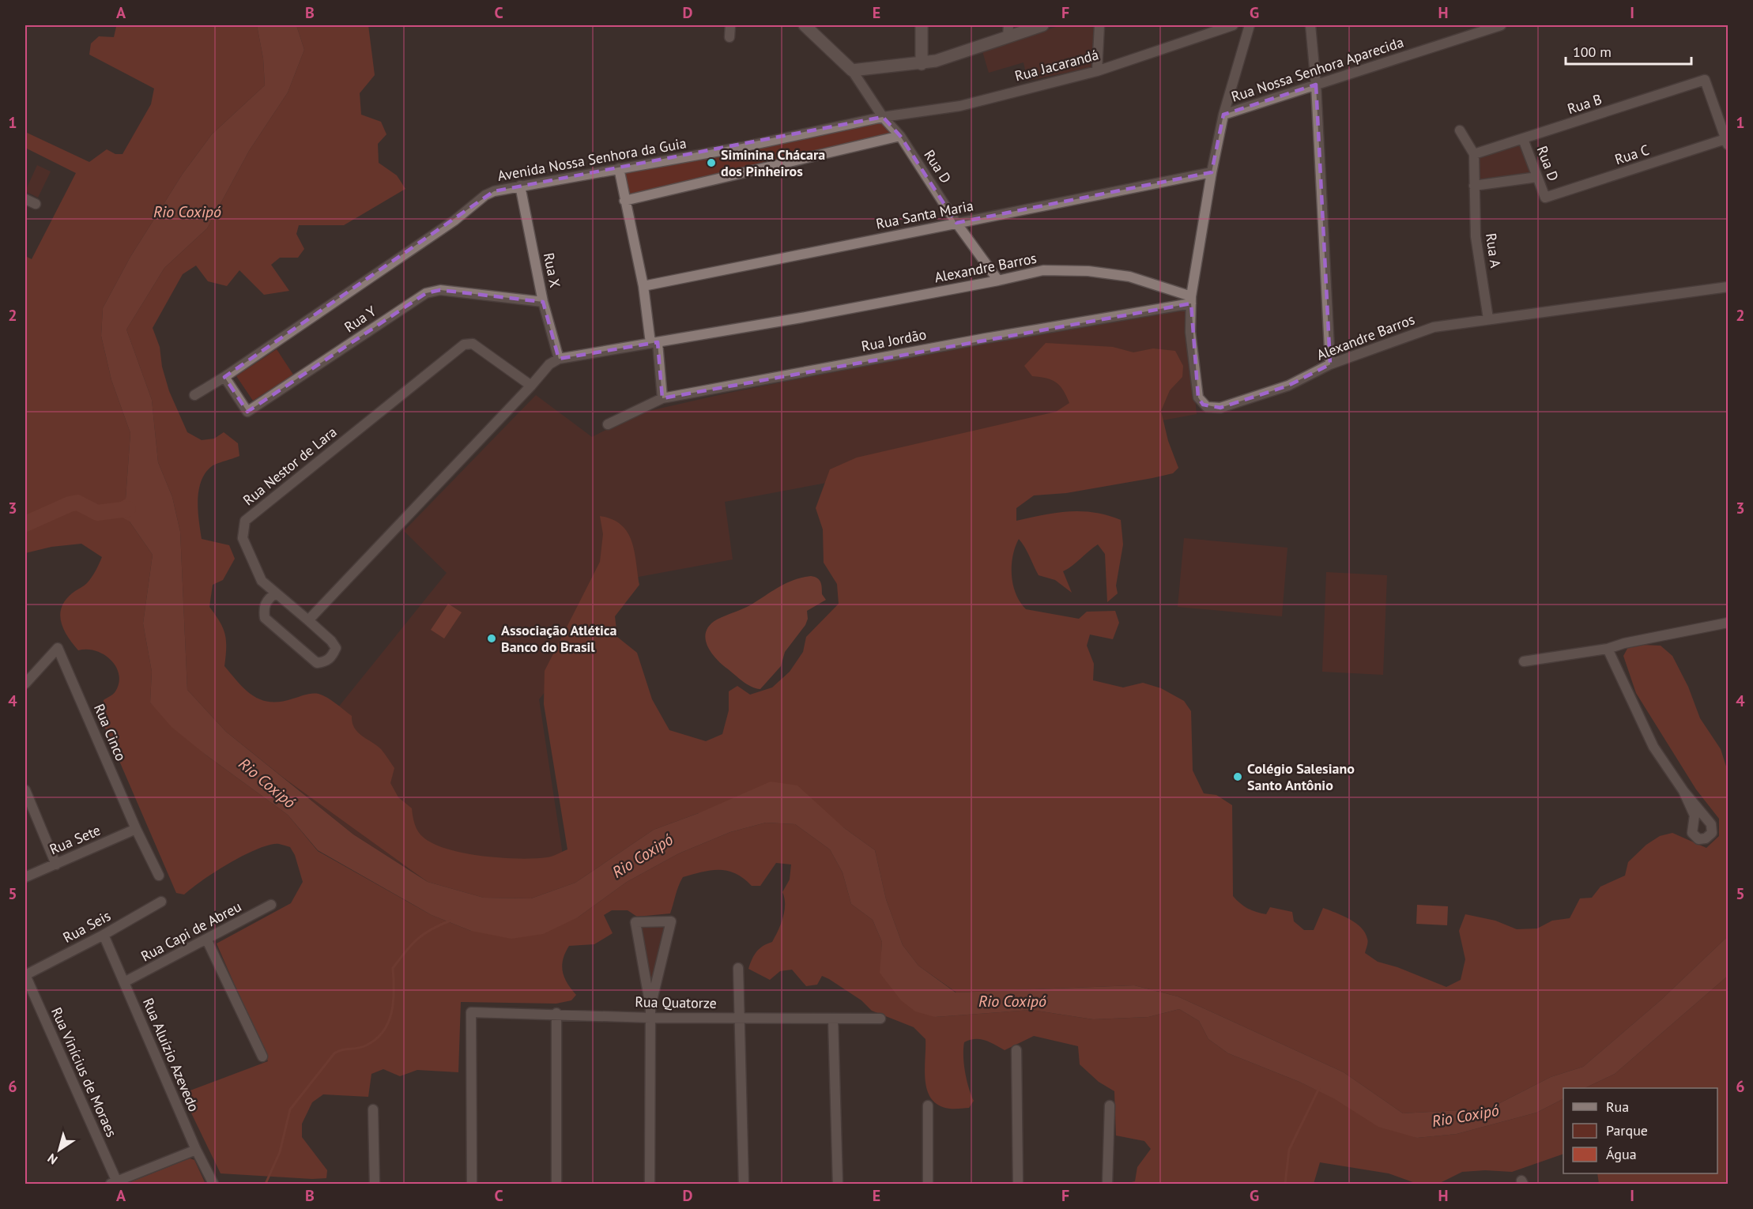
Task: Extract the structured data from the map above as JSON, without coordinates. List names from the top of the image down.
{
  "streets": {
    "street": [
      "Rua Jacarandá",
      "Rua Nossa Senhora Aparecida",
      "Rua B",
      "Rua C",
      "Avenida Nossa Senhora da Guia",
      "Rua D",
      "Rua Santa Maria",
      "Rua A",
      "Alexandre Barros",
      "Rua X",
      "Rua Y",
      "Rua Jordão",
      "Rua Nestor de Lara",
      "Rua Cinco",
      "Rua Sete",
      "Rua Seis",
      "Rua Capi de Abreu",
      "Rua Quatorze",
      "Rua Aluízio Azevedo",
      "Rua Vinícius de Moraes"
    ]
  },
  "crossings": [
    ["Rua Jacarandá", "Avenida Nossa Senhora da Guia"],
    ["Rua Jacarandá", "Rua D"],
    ["Rua B", "Rua C"],
    ["Rua B", "Rua D"],
    ["Rua B", "Rua A"],
    ["Rua C", "Rua D"],
    ["Avenida Nossa Senhora da Guia", "Rua D"],
    ["Avenida Nossa Senhora da Guia", "Rua X"],
    ["Avenida Nossa Senhora da Guia", "Rua Y"],
    ["Rua D", "Rua Santa Maria"],
    ["Rua D", "Alexandre Barros"],
    ["Rua A", "Alexandre Barros"],
    ["Alexandre Barros", "Rua X"],
    ["Alexandre Barros", "Rua Jordão"],
    ["Rua X", "Rua Y"],
    ["Rua Cinco", "Rua Sete"],
    ["Rua Seis", "Rua Aluízio Azevedo"],
    ["Rua Seis", "Rua Vinícius de Moraes"],
    ["Rua Capi de Abreu", "Rua Aluízio Azevedo"]
  ],
  "water": ["Rio Coxipó"],
  "places": ["Siminina Chácara dos Pinheiros", "Associação Atlética Banco do Brasil", "Colégio Salesiano Santo Antônio"],
  "legend": ["Rua", "Parque", "Água"],
  "scale_bar": "100 m",
  "north": "bottom left",
  "grid": {
    "columns": [
      "A",
      "B",
      "C",
      "D",
      "E",
      "F",
      "G",
      "H",
      "I"
    ],
    "rows": [
      "1",
      "2",
      "3",
      "4",
      "5",
      "6"
    ]
  }
}
